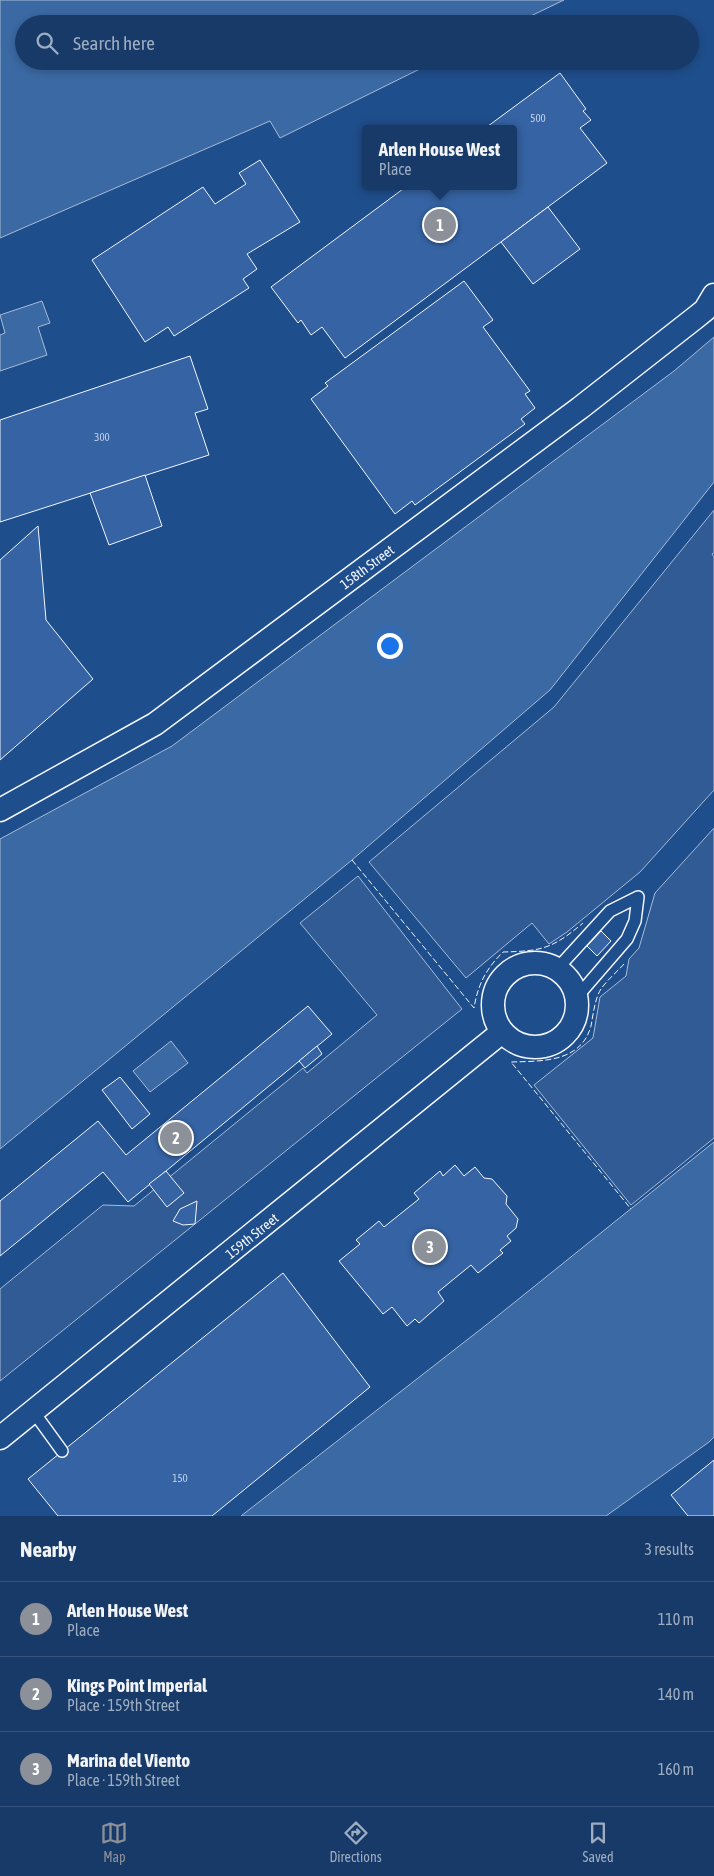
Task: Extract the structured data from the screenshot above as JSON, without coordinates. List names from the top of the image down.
{
  "streets": {
    "street": ["158th Street", "159th Street"]
  },
  "house_numbers": ["500", "300", "150"],
  "page": {
    "search": "Search here",
    "popup": ["Arlen House West", "Place"],
    "pins": ["1", "2", "3"],
    "heading": ["Nearby", "3 results"],
    "list": [
      {
        "mark": "1",
        "name": "Arlen House West",
        "note": "Place",
        "value": "110 m"
      },
      {
        "mark": "2",
        "name": "Kings Point Imperial",
        "note": "Place · 159th Street",
        "value": "140 m"
      },
      {
        "mark": "3",
        "name": "Marina del Viento",
        "note": "Place · 159th Street",
        "value": "160 m"
      }
    ],
    "nav": ["Map", "Directions", "Saved"]
  }
}
